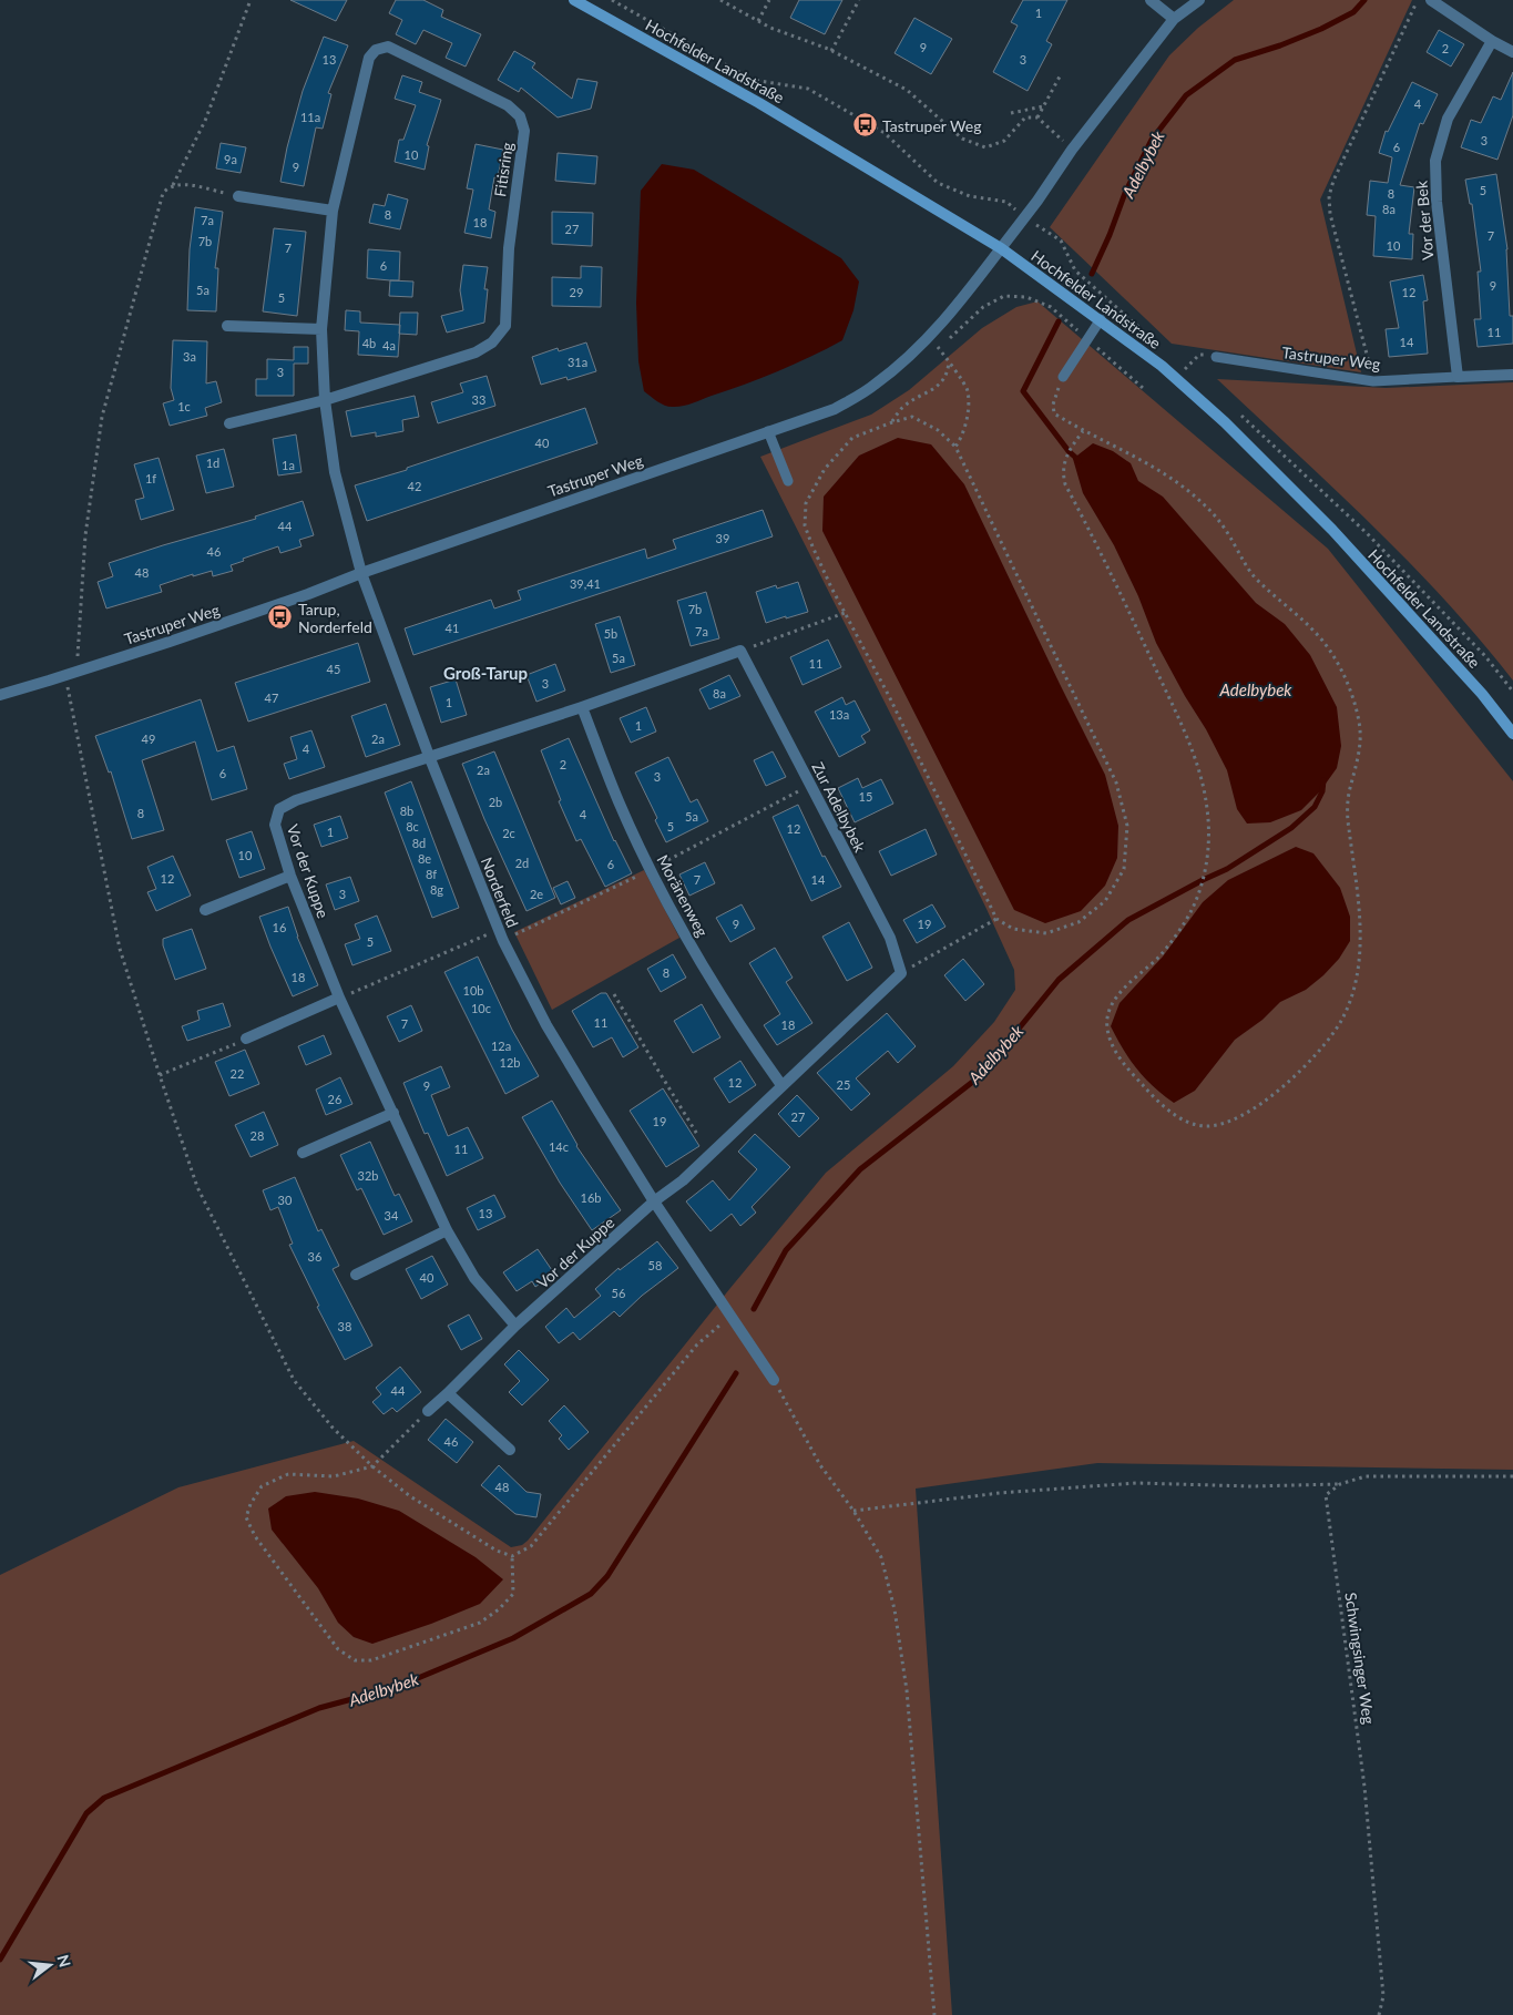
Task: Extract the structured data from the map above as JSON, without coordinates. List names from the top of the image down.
{
  "streets": {
    "main road": ["Hochfelder Landstraße"],
    "street": [
      "Fitisring",
      "Vor der Bek",
      "Tastruper Weg",
      "Zur Adelbybek",
      "Vor der Kuppe",
      "Norderfeld",
      "Moränenweg"
    ],
    "path": ["Schwingsinger Weg"]
  },
  "crossings": [
    ["Hochfelder Landstraße", "Tastruper Weg"],
    ["Fitisring", "Tastruper Weg"],
    ["Fitisring", "Norderfeld"],
    ["Vor der Bek", "Tastruper Weg"],
    ["Tastruper Weg", "Norderfeld"],
    ["Vor der Kuppe", "Norderfeld"]
  ],
  "districts": ["Groß-Tarup"],
  "water": ["Adelbybek"],
  "places": {
    "bus stop": ["Tastruper Weg", "Tarup, Norderfeld"]
  },
  "house_numbers": [
    "1",
    "9",
    "2",
    "13",
    "3",
    "4",
    "11a",
    "3",
    "6",
    "10",
    "9a",
    "9",
    "5",
    "8",
    "8a",
    "8",
    "7a",
    "18",
    "27",
    "7",
    "7b",
    "10",
    "7",
    "6",
    "9",
    "5a",
    "29",
    "12",
    "5",
    "11",
    "14",
    "4b",
    "4a",
    "3a",
    "31a",
    "3",
    "33",
    "1c",
    "40",
    "1d",
    "1a",
    "1f",
    "42",
    "44",
    "39",
    "46",
    "48",
    "39,41",
    "7b",
    "41",
    "7a",
    "5b",
    "5a",
    "11",
    "45",
    "3",
    "8a",
    "47",
    "1",
    "13a",
    "1",
    "49",
    "2a",
    "4",
    "2",
    "2a",
    "6",
    "3",
    "15",
    "2b",
    "8b",
    "8",
    "4",
    "5a",
    "8c",
    "5",
    "12",
    "1",
    "2c",
    "8d",
    "10",
    "8e",
    "2d",
    "6",
    "8f",
    "12",
    "7",
    "14",
    "8g",
    "3",
    "2e",
    "9",
    "19",
    "16",
    "5",
    "8",
    "18",
    "10b",
    "10c",
    "11",
    "7",
    "18",
    "12a",
    "12b",
    "22",
    "12",
    "25",
    "9",
    "26",
    "27",
    "19",
    "28",
    "14c",
    "11",
    "32b",
    "16b",
    "30",
    "13",
    "34",
    "36",
    "58",
    "40",
    "56",
    "38",
    "44",
    "46",
    "48"
  ],
  "north": "right"
}
